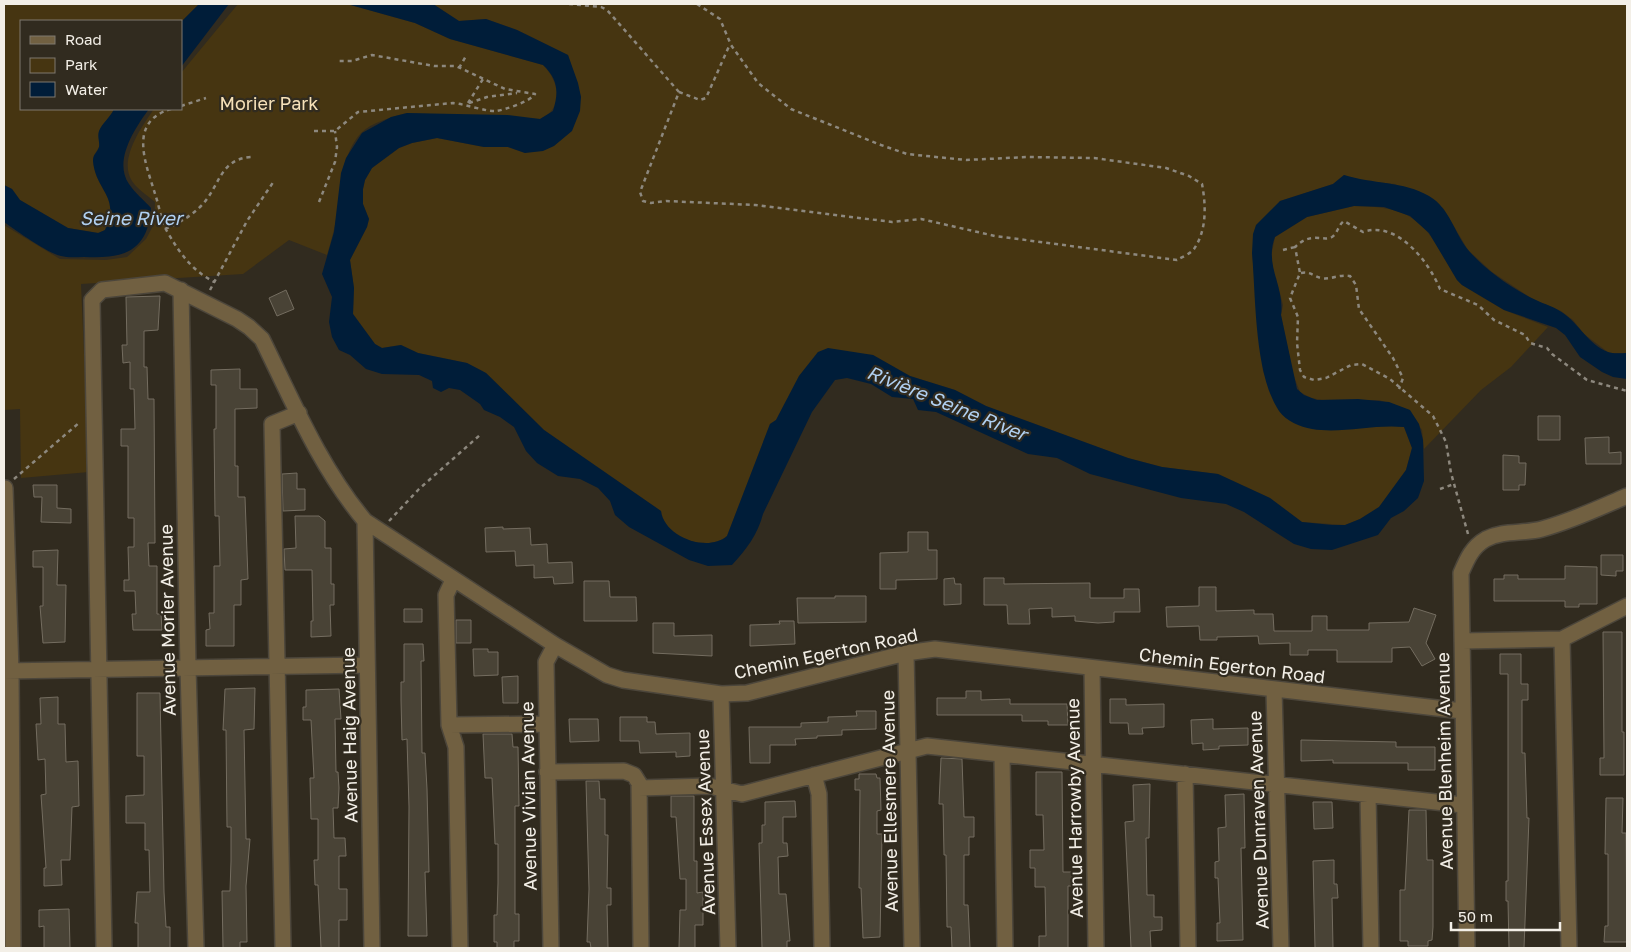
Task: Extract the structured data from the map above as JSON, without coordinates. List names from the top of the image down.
{
  "streets": {
    "street": [
      "Avenue Morier Avenue",
      "Chemin Egerton Road",
      "Avenue Haig Avenue",
      "Avenue Blenheim Avenue",
      "Avenue Vivian Avenue",
      "Avenue Ellesmere Avenue",
      "Avenue Harrowby Avenue",
      "Avenue Dunraven Avenue",
      "Avenue Essex Avenue"
    ]
  },
  "crossings": [
    ["Avenue Morier Avenue", "Chemin Egerton Road"],
    ["Chemin Egerton Road", "Avenue Haig Avenue"],
    ["Chemin Egerton Road", "Avenue Blenheim Avenue"],
    ["Chemin Egerton Road", "Avenue Vivian Avenue"],
    ["Chemin Egerton Road", "Avenue Ellesmere Avenue"],
    ["Chemin Egerton Road", "Avenue Harrowby Avenue"],
    ["Chemin Egerton Road", "Avenue Dunraven Avenue"],
    ["Chemin Egerton Road", "Avenue Essex Avenue"]
  ],
  "water": ["Seine River", "Rivière Seine River"],
  "parks": ["Morier Park"],
  "legend": ["Road", "Park", "Water"],
  "scale_bar": "50 m"
}
